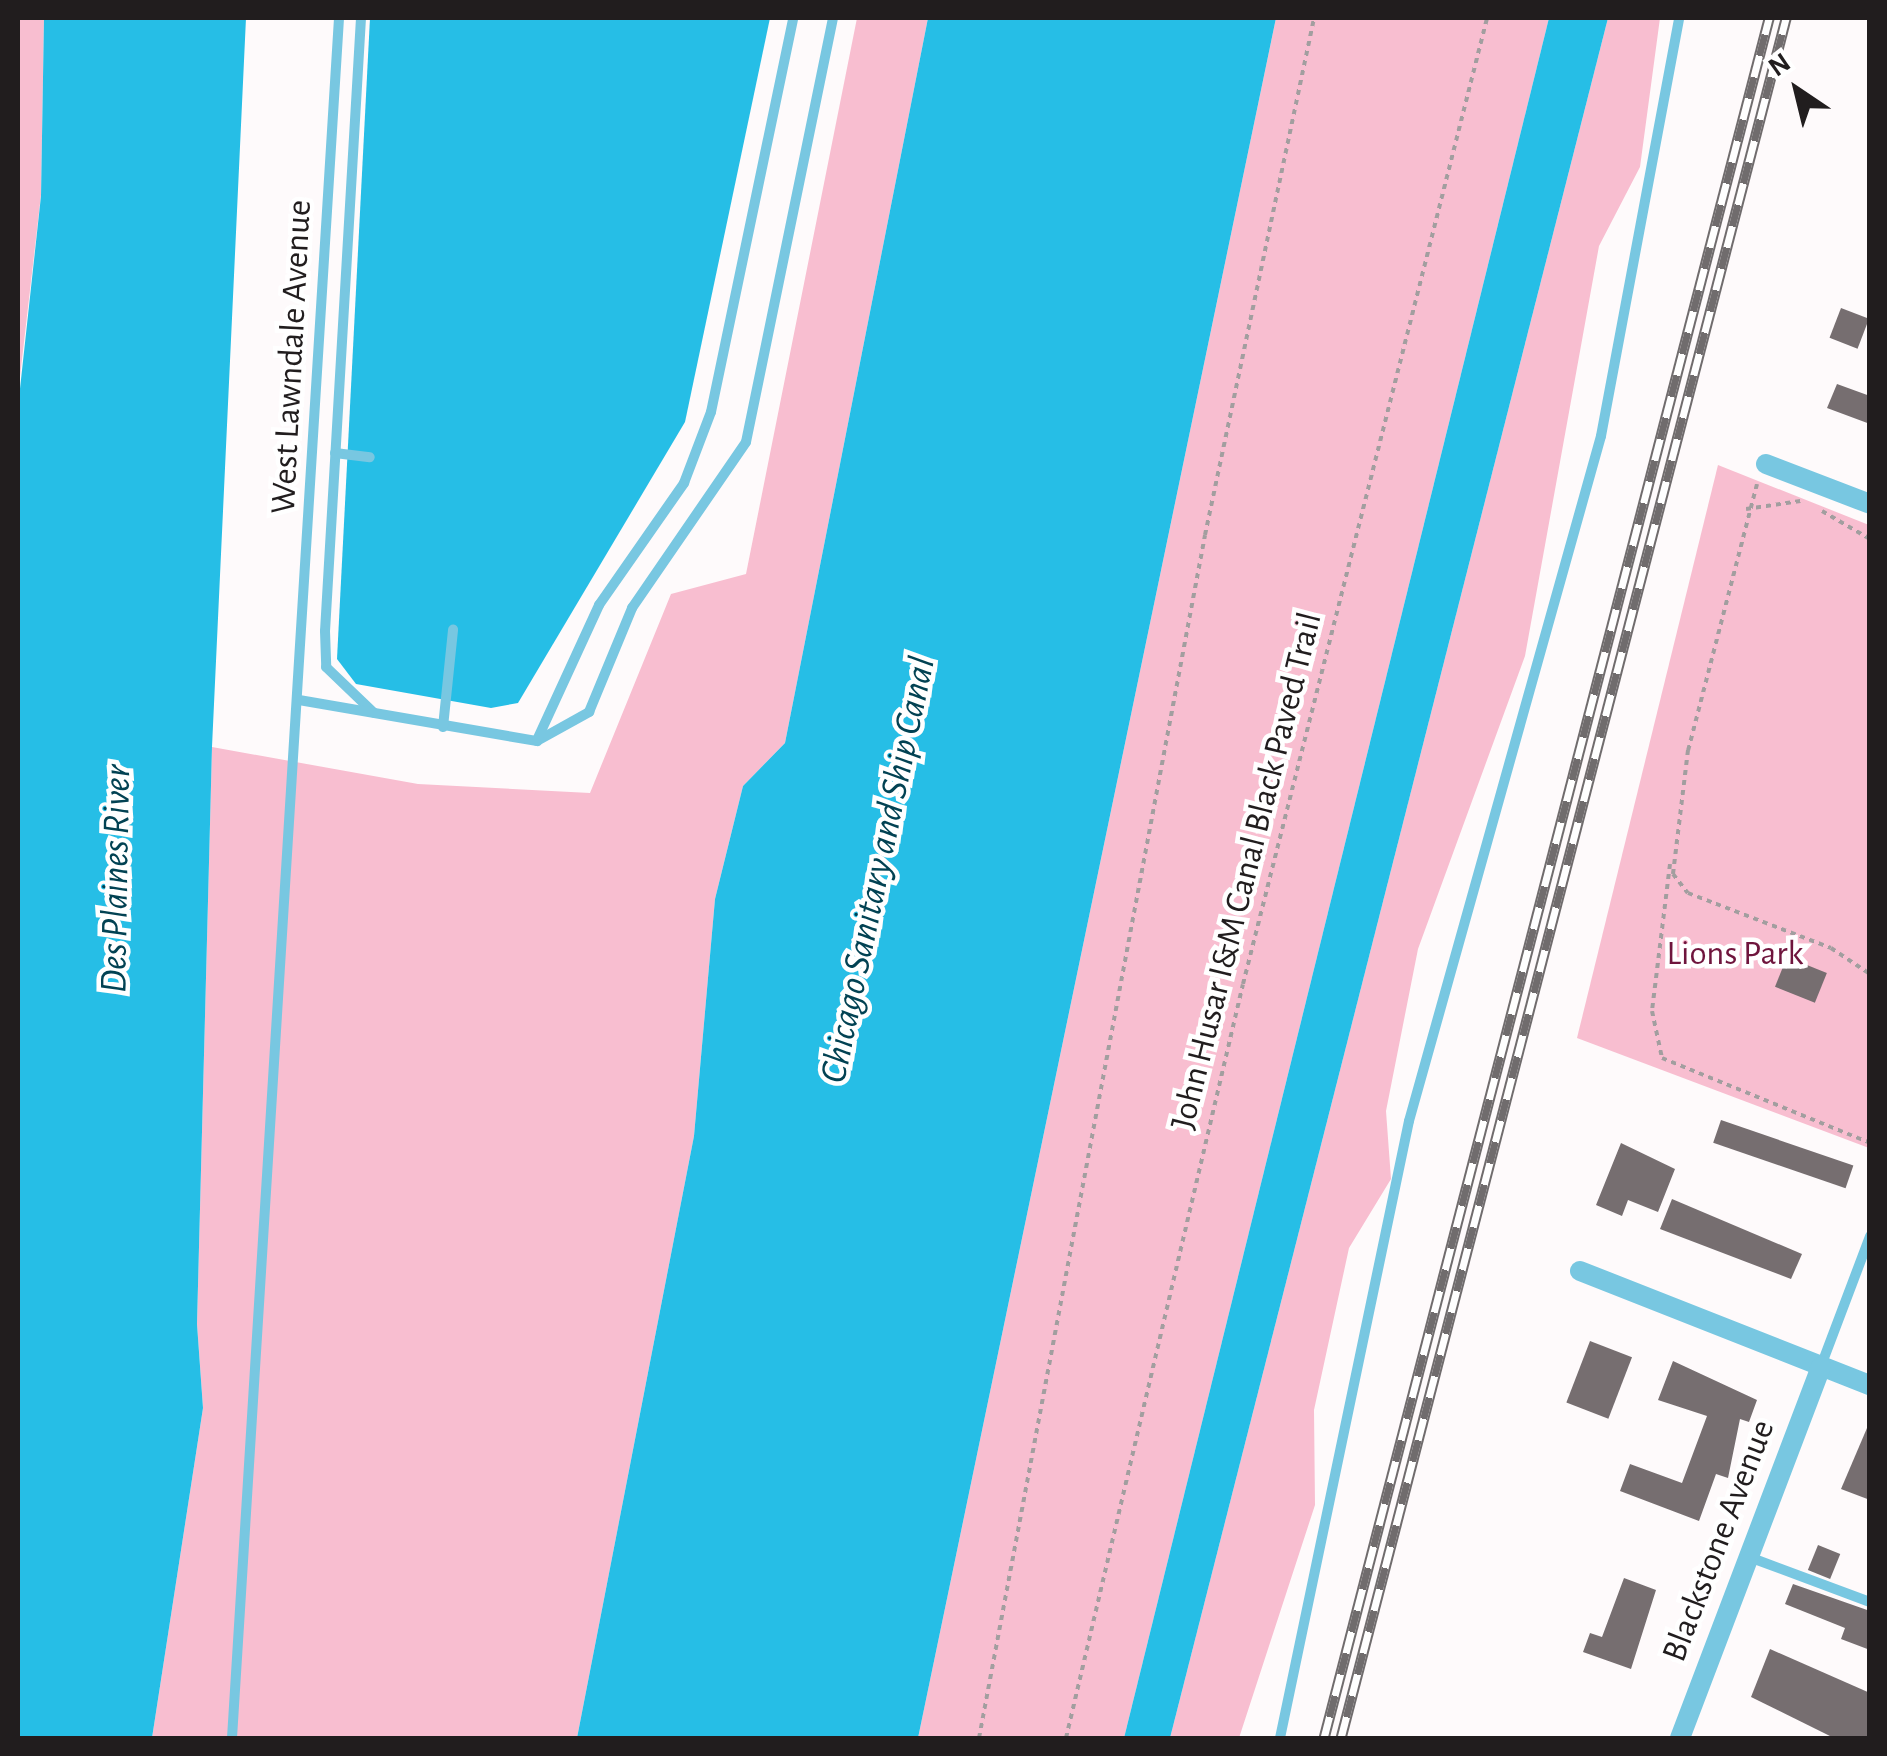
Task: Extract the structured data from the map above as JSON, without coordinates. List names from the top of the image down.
{
  "streets": {
    "street": ["Blackstone Avenue"],
    "lane": ["West Lawndale Avenue"],
    "path": ["John Husar I&M Canal Black Paved Trail"]
  },
  "water": ["Chicago Sanitary and Ship Canal", "Des Plaines River"],
  "parks": ["Lions Park"],
  "north": "top left"
}
